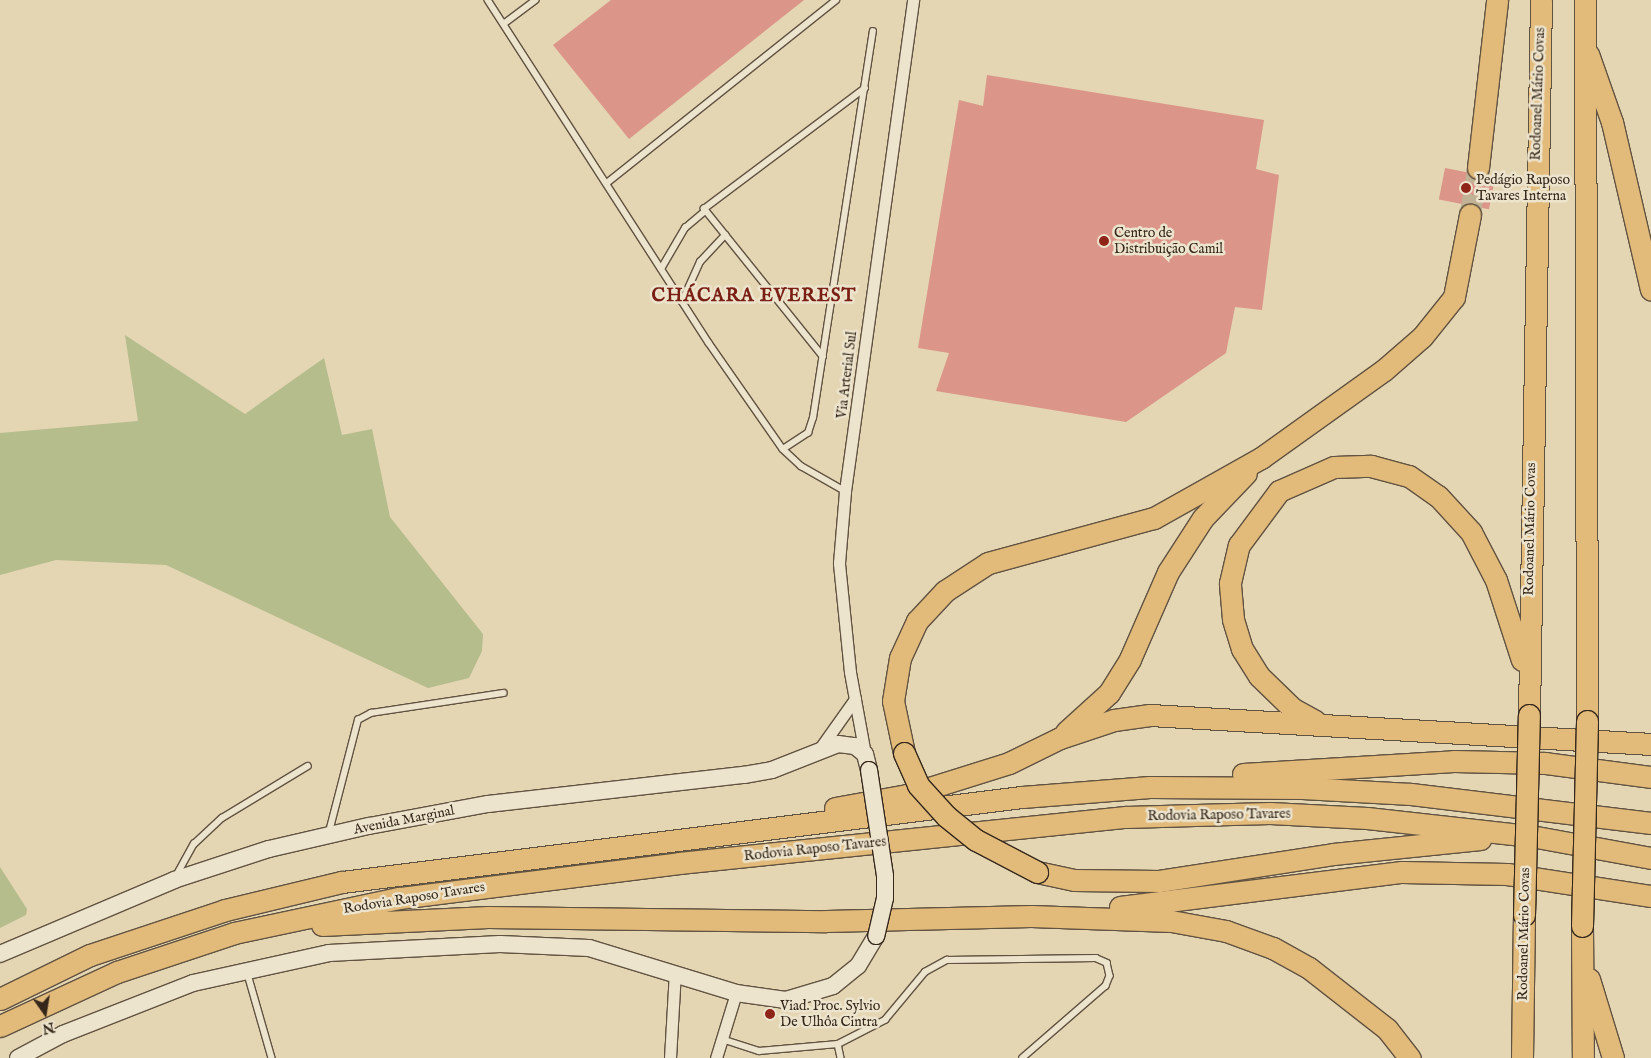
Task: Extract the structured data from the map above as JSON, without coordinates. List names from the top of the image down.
{
  "streets": {
    "highway": ["Rodoanel Mário Covas", "Rodovia Raposo Tavares"],
    "main road": ["Avenida Marginal"],
    "street": ["Via Arterial Sul"]
  },
  "crossings": [
    ["Via Arterial Sul", "Avenida Marginal"]
  ],
  "districts": ["CHÁCARA EVEREST"],
  "places": ["Pedágio Raposo Tavares Interna", "Centro de Distribuição Camil", "Viad. Proc. Sylvio De Ulhôa Cintra"],
  "north": "bottom"
}
